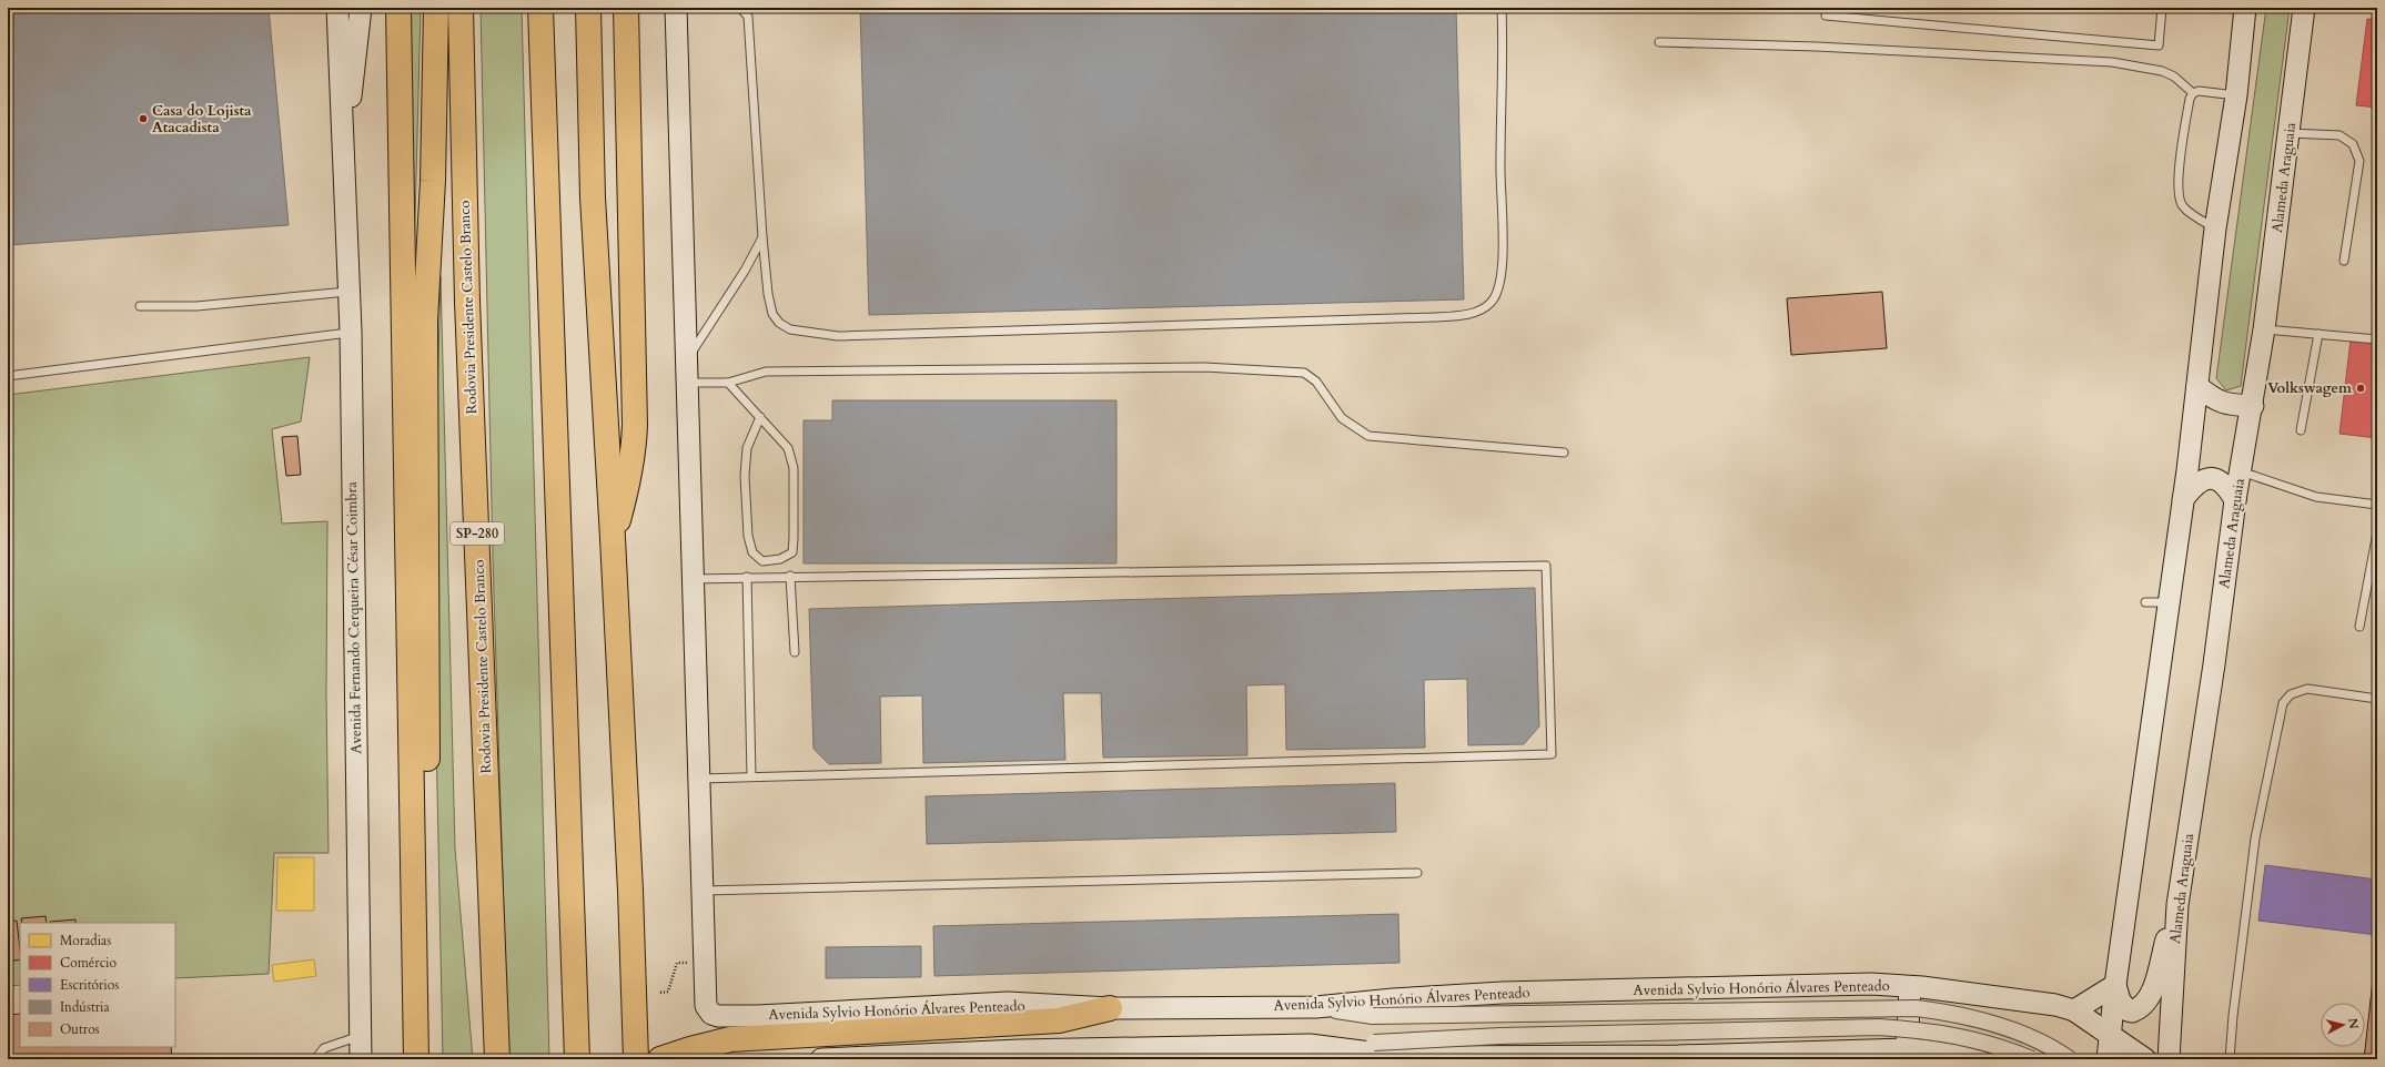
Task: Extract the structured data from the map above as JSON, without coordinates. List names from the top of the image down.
{
  "streets": {
    "highway": ["Rodovia Presidente Castelo Branco", "SP-280"],
    "main road": ["Alameda Araguaia", "Avenida Fernando Cerqueira César Coimbra", "Avenida Sylvio Honório Álvares Penteado"]
  },
  "places": ["Casa do Lojista Atacadista", "Volkswagem"],
  "legend": [
    "Moradias",
    "Comércio",
    "Escritórios",
    "Indústria",
    "Outros"
  ],
  "north": "right"
}
